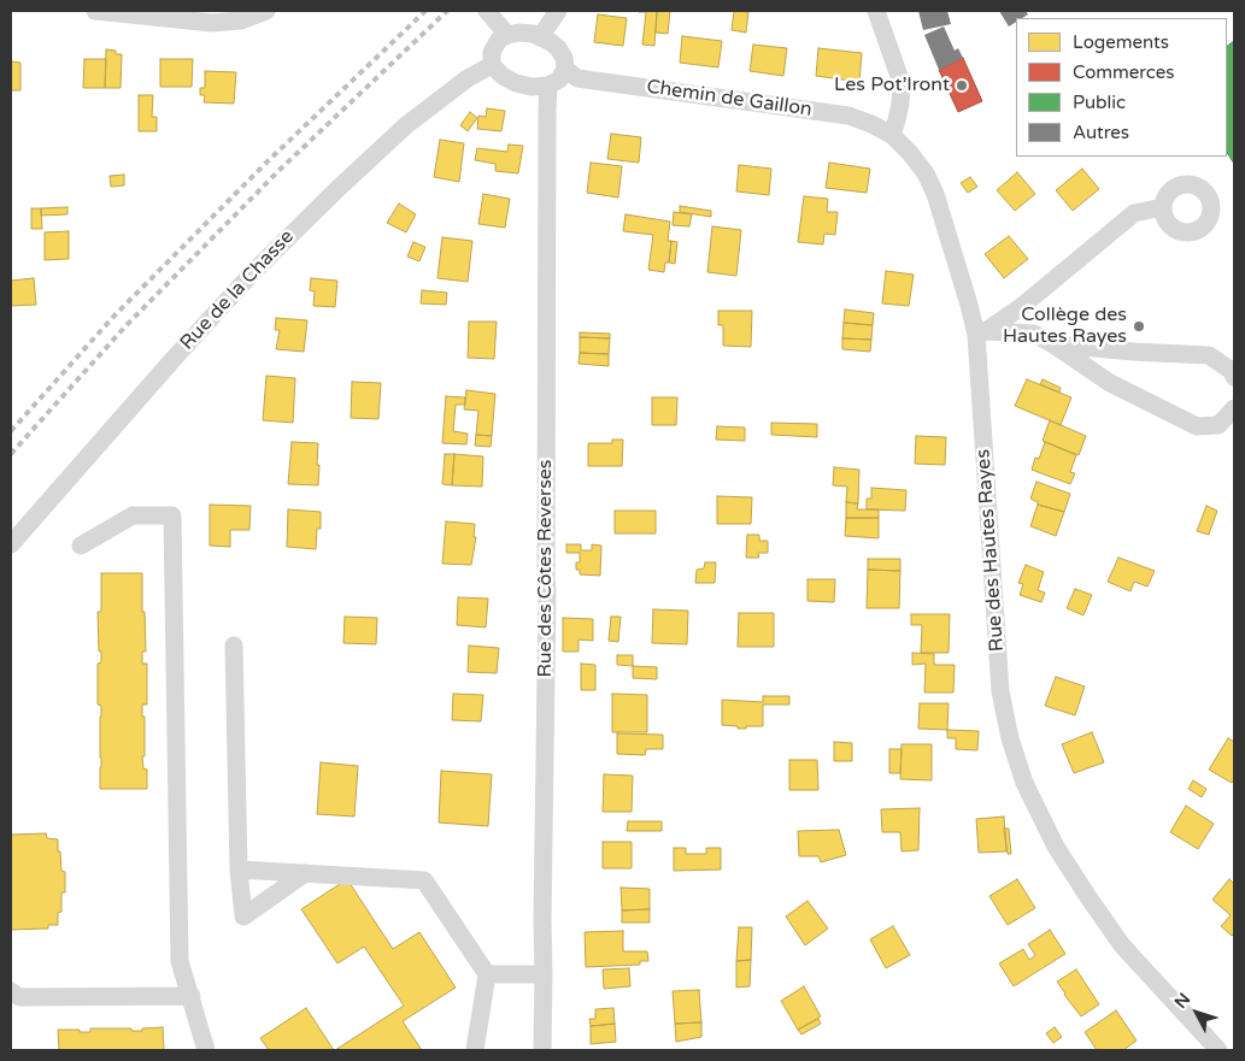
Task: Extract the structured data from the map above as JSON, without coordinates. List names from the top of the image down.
{
  "streets": {
    "street": [
      "Chemin de Gaillon",
      "Rue de la Chasse",
      "Rue des Hautes Rayes",
      "Rue des Côtes Reverses"
    ]
  },
  "crossings": [
    ["Chemin de Gaillon", "Rue de la Chasse"],
    ["Chemin de Gaillon", "Rue des Hautes Rayes"],
    ["Chemin de Gaillon", "Rue des Côtes Reverses"],
    ["Rue de la Chasse", "Rue des Côtes Reverses"]
  ],
  "places": ["Les Pot’Iront", "Collège des Hautes Rayes"],
  "legend": [
    "Logements",
    "Commerces",
    "Public",
    "Autres"
  ],
  "north": "top left"
}
